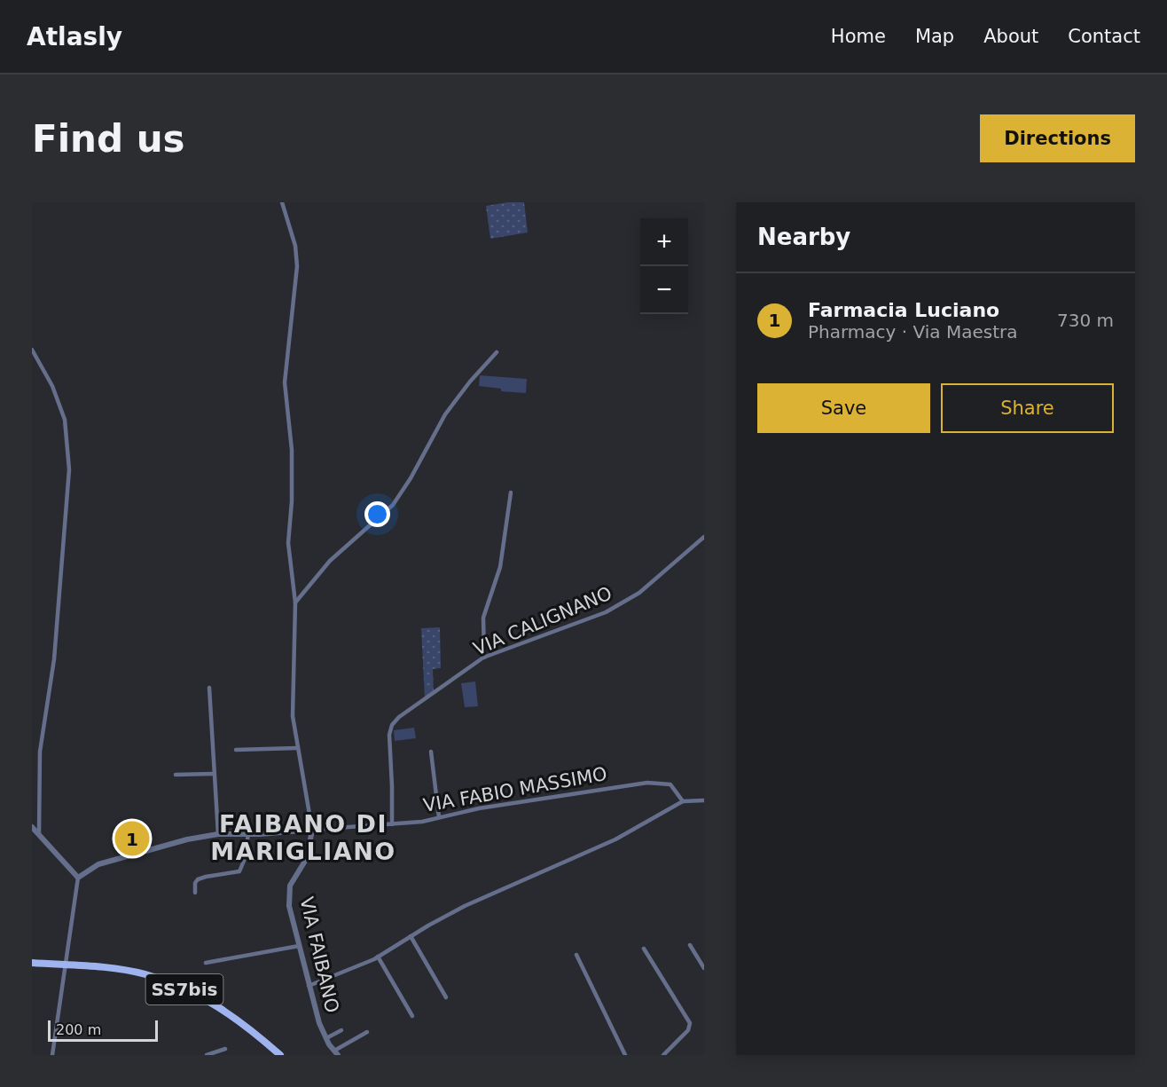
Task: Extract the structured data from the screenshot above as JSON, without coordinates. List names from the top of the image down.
{
  "streets": {
    "main road": ["SS7bis"],
    "street": ["VIA CALIGNANO", "VIA FABIO MASSIMO", "VIA FAIBANO"]
  },
  "crossings": [
    ["VIA CALIGNANO", "VIA FABIO MASSIMO"],
    ["VIA FABIO MASSIMO", "VIA FAIBANO"]
  ],
  "districts": ["FAIBANO DI MARIGLIANO"],
  "scale_bar": "200 m",
  "page": {
    "header": "Atlasly",
    "nav": [
      "Home",
      "Map",
      "About",
      "Contact"
    ],
    "buttons": [
      "Directions",
      ["Save", "Share"]
    ],
    "title": "Find us",
    "heading": "Nearby",
    "map_buttons": ["+", "−"],
    "list": [
      {
        "mark": "1",
        "name": "Farmacia Luciano",
        "note": "Pharmacy · Via Maestra",
        "value": "730 m"
      }
    ],
    "pins": "1",
    "scale": "200 m"
  }
}
